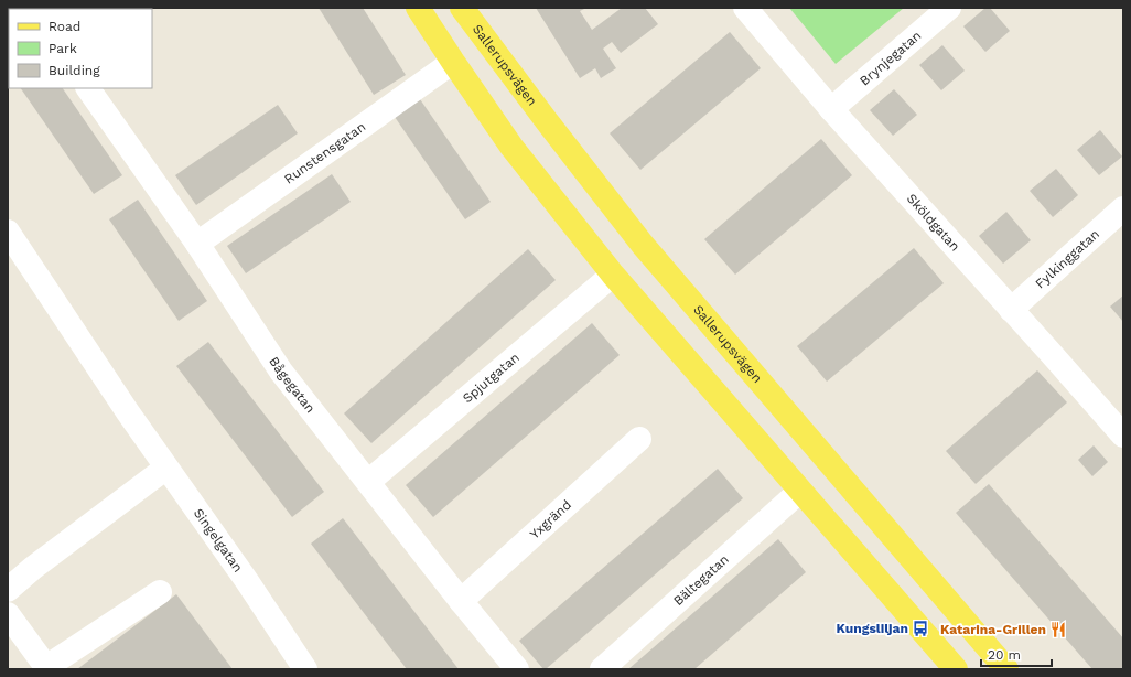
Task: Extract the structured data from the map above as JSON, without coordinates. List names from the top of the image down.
{
  "streets": {
    "main road": ["Sallerupsvägen"],
    "street": [
      "Brynjegatan",
      "Runstensgatan",
      "Sköldgatan",
      "Fylkinggatan",
      "Spjutgatan",
      "Bågegatan",
      "Yxgränd",
      "Singelgatan",
      "Bältegatan"
    ]
  },
  "crossings": [
    ["Brynjegatan", "Sköldgatan"],
    ["Runstensgatan", "Bågegatan"],
    ["Sköldgatan", "Fylkinggatan"],
    ["Spjutgatan", "Bågegatan"],
    ["Bågegatan", "Yxgränd"]
  ],
  "places": {
    "bus stop": ["Kungsliljan"],
    "restaurant": ["Katarina-Grillen"]
  },
  "legend": ["Road", "Park", "Building"],
  "scale_bar": "20 m"
}
